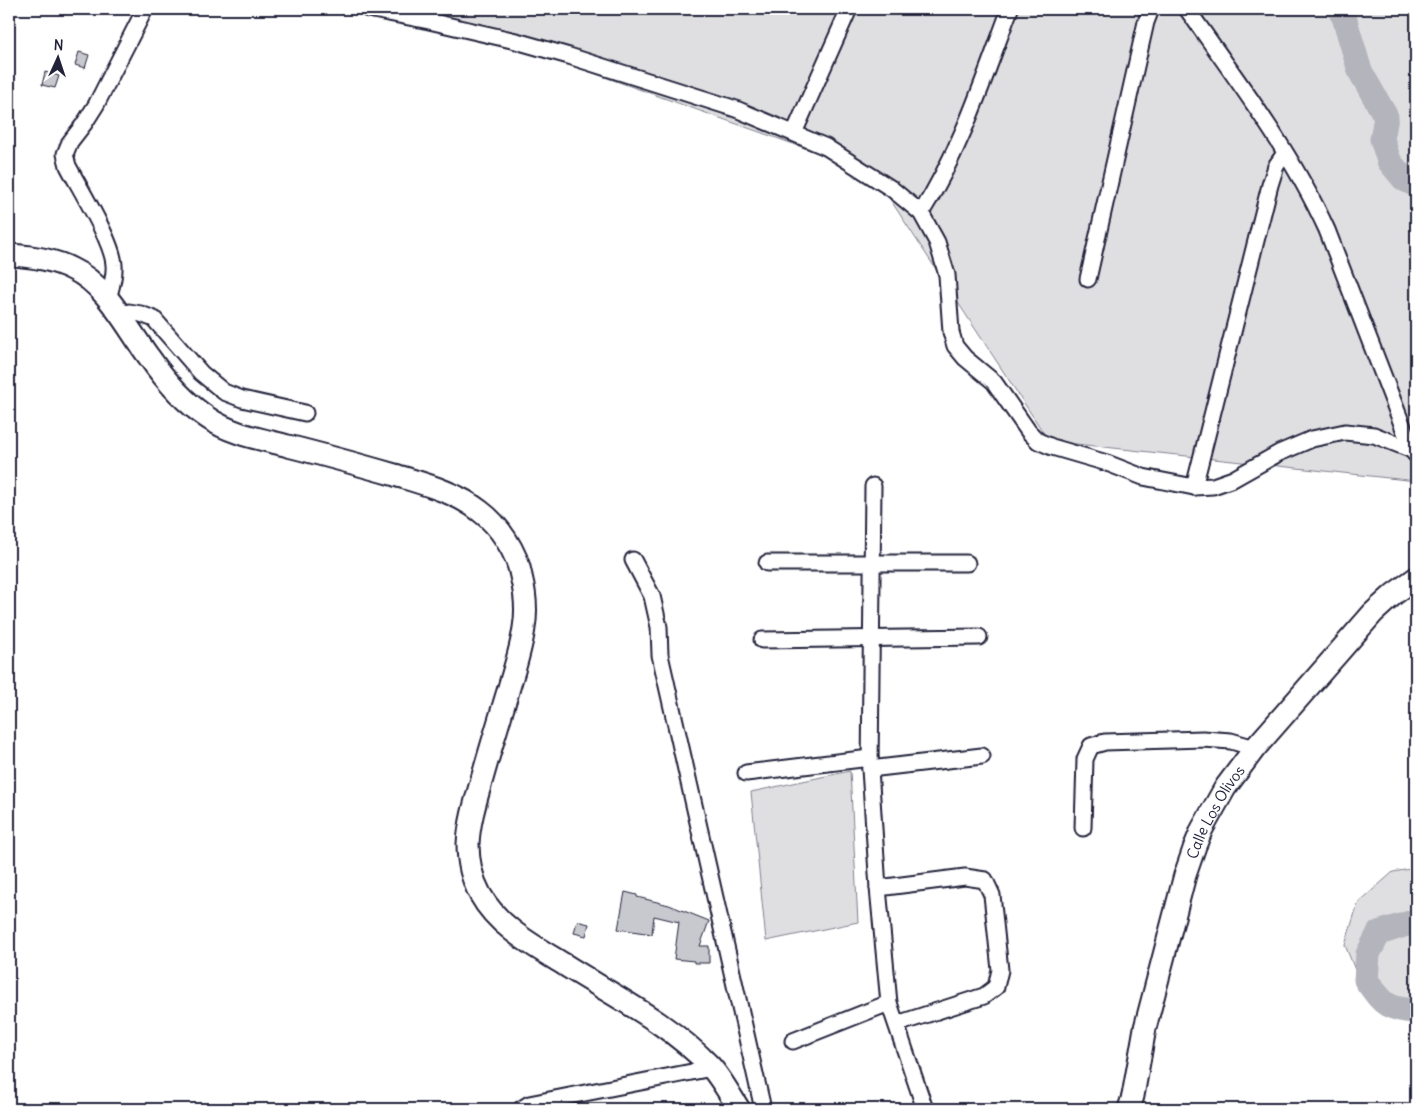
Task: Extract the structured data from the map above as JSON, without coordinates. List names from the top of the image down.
{
  "streets": {
    "street": ["Calle Los Olivos"]
  },
  "north": "top"
}
